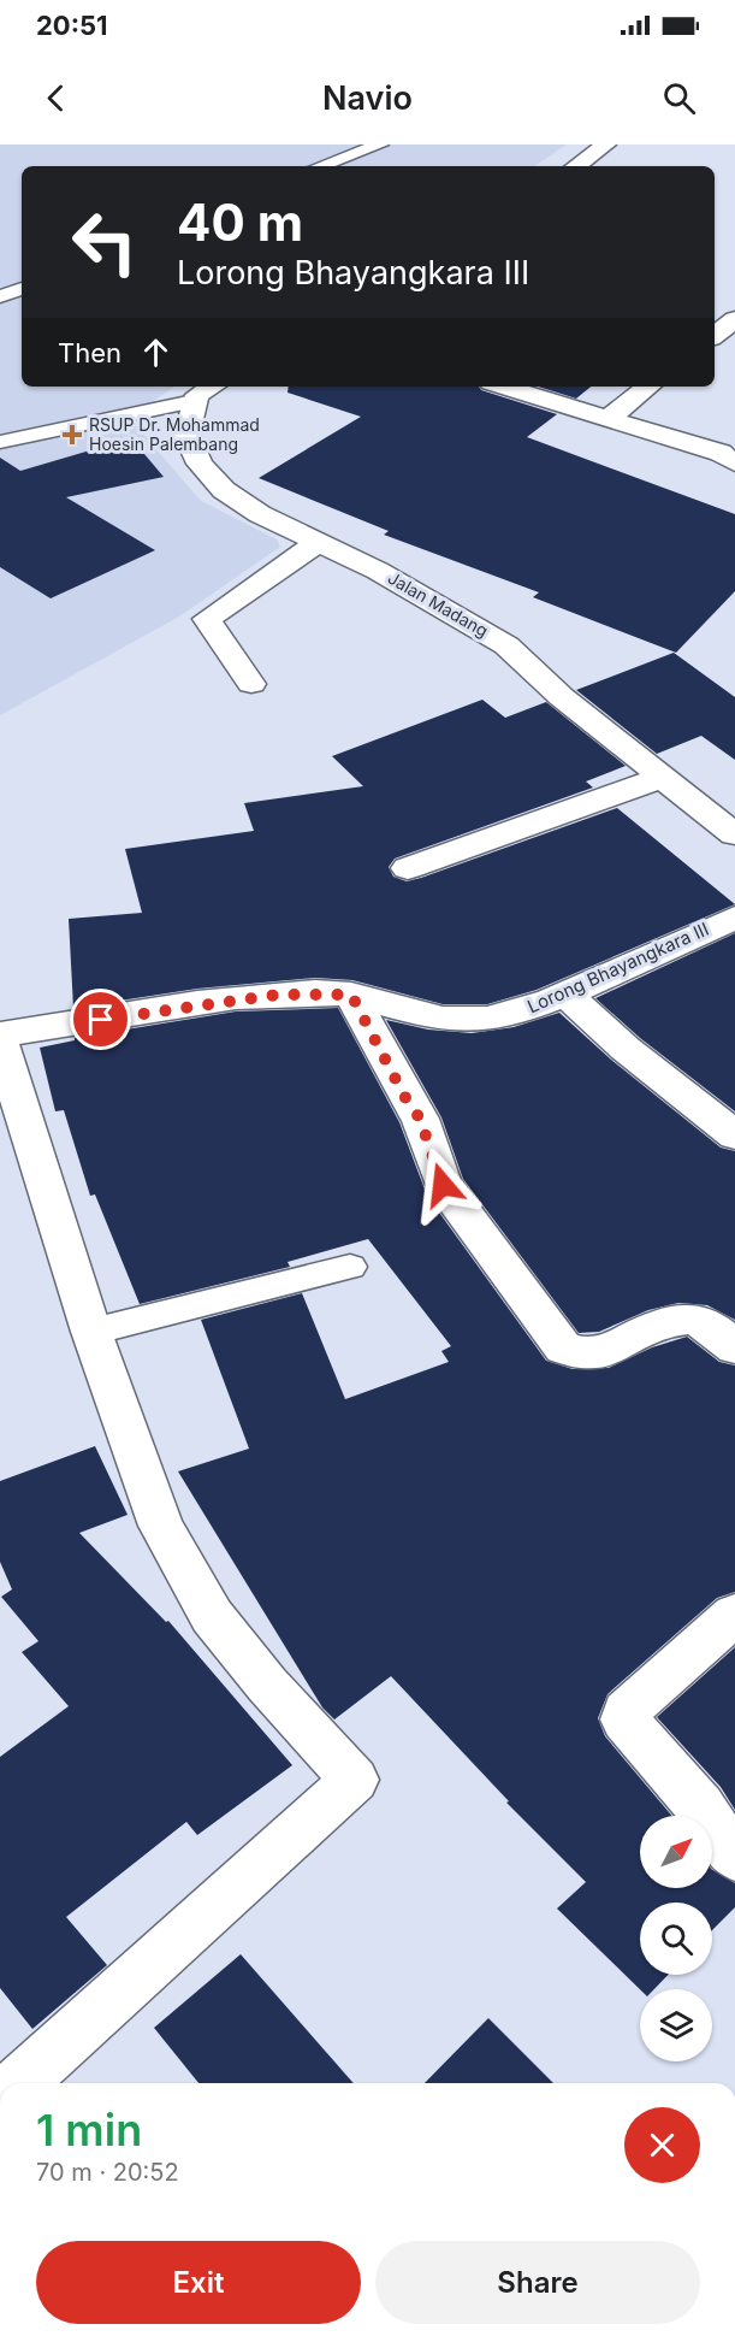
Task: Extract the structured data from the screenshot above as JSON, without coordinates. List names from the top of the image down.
{
  "streets": {
    "street": ["Jalan Madang", "Lorong Bhayangkara III"]
  },
  "places": {
    "health": ["RSUP Dr. Mohammad Hoesin Palembang"]
  },
  "north": "top right",
  "page": {
    "status": "20:51",
    "header": "Navio",
    "turn": ["40 m", "Lorong Bhayangkara III"],
    "then": "Then",
    "heading": ["1 min", "70 m · 20:52"],
    "buttons": ["Exit", "Share"]
  }
}
